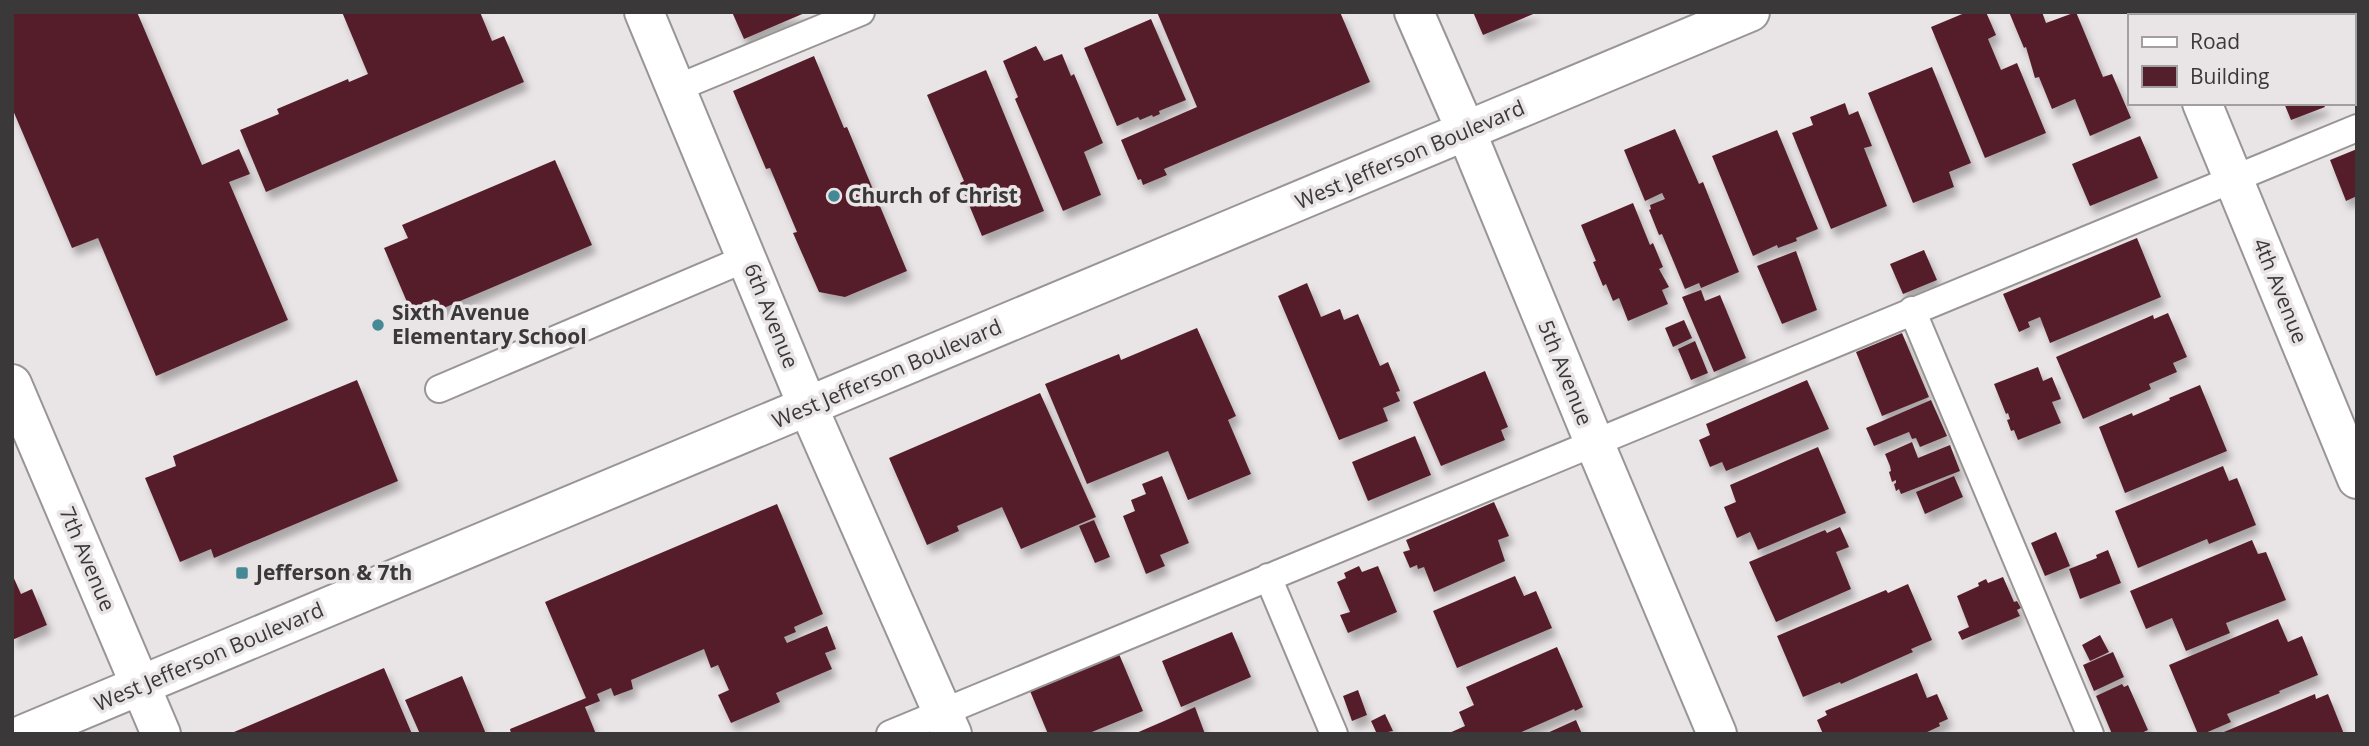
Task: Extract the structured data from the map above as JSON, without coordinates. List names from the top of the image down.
{
  "streets": {
    "street": [
      "West Jefferson Boulevard",
      "4th Avenue",
      "6th Avenue",
      "5th Avenue",
      "7th Avenue"
    ]
  },
  "crossings": [
    ["West Jefferson Boulevard", "6th Avenue"],
    ["West Jefferson Boulevard", "5th Avenue"],
    ["West Jefferson Boulevard", "7th Avenue"]
  ],
  "places": {
    "other": ["Church of Christ", "Sixth Avenue Elementary School"],
    "transit": ["Jefferson & 7th"]
  },
  "legend": ["Road", "Building"]
}
